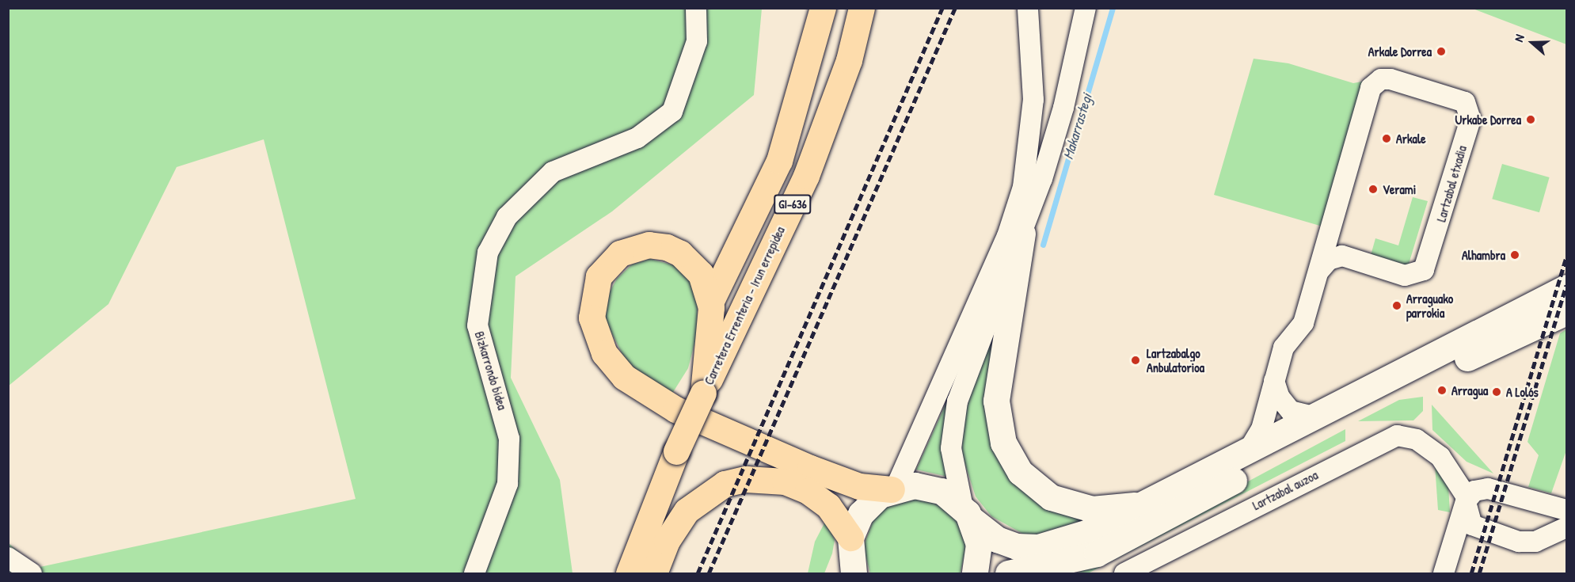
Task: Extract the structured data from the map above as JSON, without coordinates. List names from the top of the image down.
{
  "streets": {
    "main road": ["GI-636", "Carretera Errenteria – Irun errepidea"],
    "street": ["Lartzabal etxadia", "Bizkarrondo bidea", "Lartzabal auzoa"]
  },
  "water": ["Makarrastegi"],
  "places": [
    "Arkale Dorrea",
    "Urkabe Dorrea",
    "Arkale",
    "Verami",
    "Alhambra",
    "Arraguako parrokia",
    "Lartzabalgo Anbulatorioa",
    "Arragua",
    "A Lolós"
  ],
  "north": "left"
}
